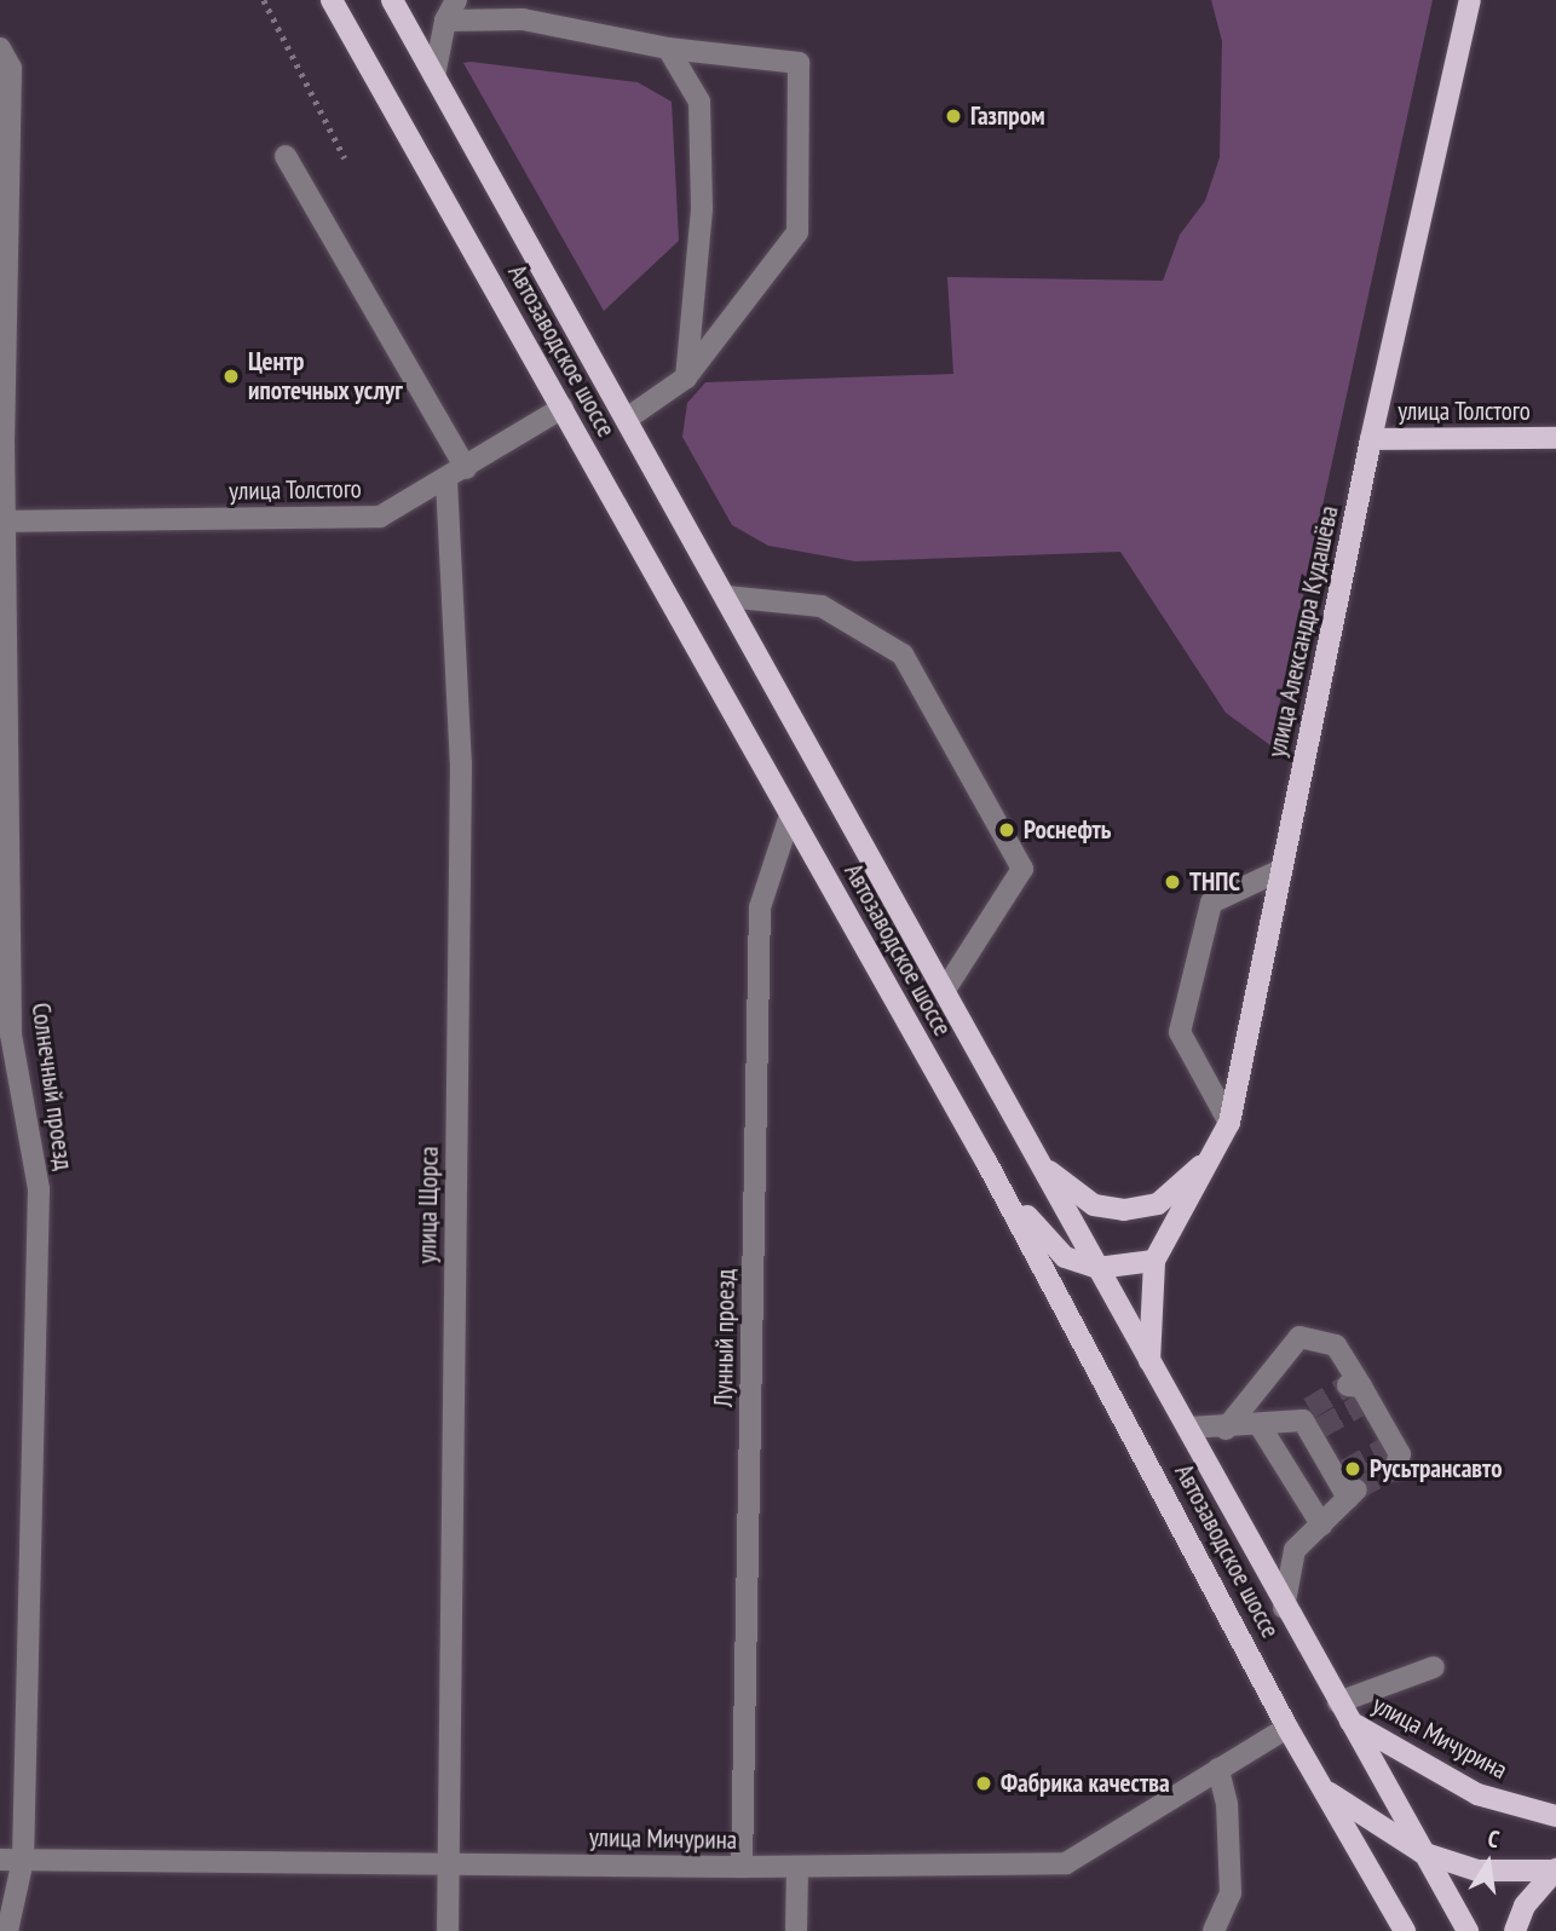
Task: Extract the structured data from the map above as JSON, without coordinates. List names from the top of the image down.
{
  "streets": {
    "main road": [
      "Автозаводское шоссе",
      "улица Толстого",
      "улица Александра Кудашёва",
      "улица Мичурина"
    ],
    "street": ["Солнечный проезд", "улица Щорса", "Лунный проезд"]
  },
  "crossings": [
    ["Автозаводское шоссе", "улица Толстого"],
    ["Автозаводское шоссе", "улица Александра Кудашёва"],
    ["Автозаводское шоссе", "Лунный проезд"],
    ["Автозаводское шоссе", "улица Мичурина"],
    ["улица Толстого", "улица Александра Кудашёва"],
    ["улица Толстого", "Солнечный проезд"],
    ["улица Толстого", "улица Щорса"],
    ["Солнечный проезд", "улица Мичурина"],
    ["улица Щорса", "улица Мичурина"],
    ["Лунный проезд", "улица Мичурина"]
  ],
  "places": [
    "Газпром",
    "Центр ипотечных услуг",
    "Роснефть",
    "ТНПС",
    "Русьтрансавто",
    "Фабрика качества"
  ],
  "north": "top"
}
